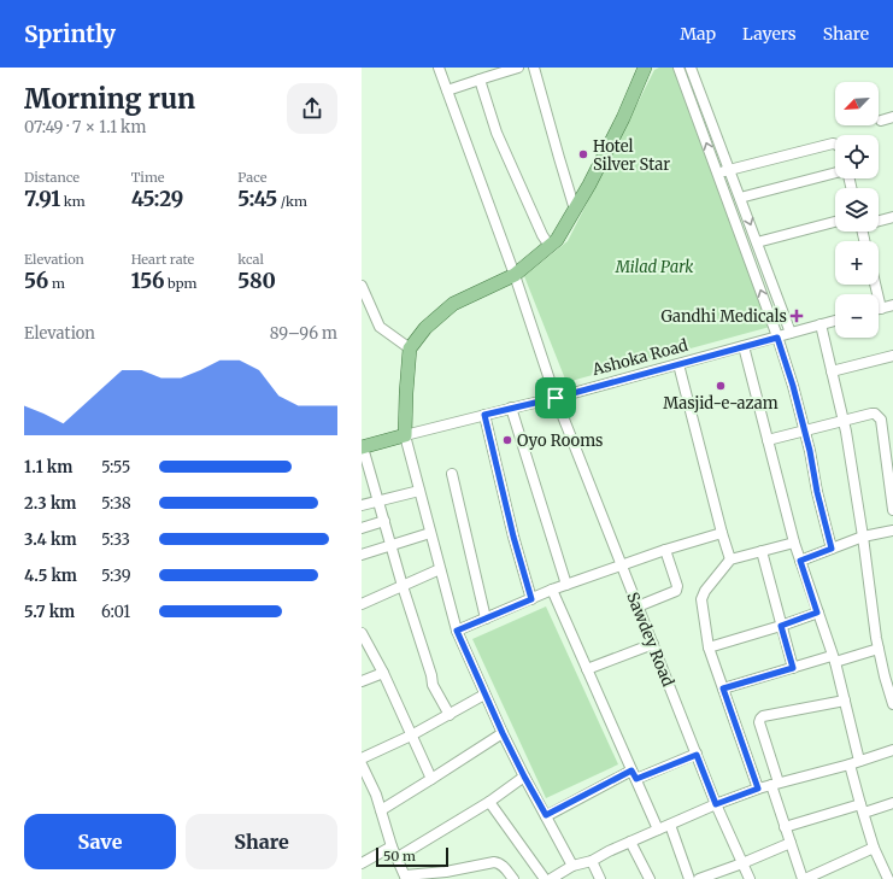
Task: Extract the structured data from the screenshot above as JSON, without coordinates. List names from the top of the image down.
{
  "streets": {
    "main road": ["Ashoka Road"],
    "street": ["Sawdey Road"]
  },
  "crossings": [
    ["Ashoka Road", "Sawdey Road"]
  ],
  "parks": ["Milad Park"],
  "places": {
    "other": ["Hotel Silver Star", "Masjid-e-azam", "Oyo Rooms"],
    "health": ["Gandhi Medicals"]
  },
  "scale_bar": "50 m",
  "north": "bottom left",
  "page": {
    "header": "Sprintly",
    "nav": ["Map", "Layers", "Share"],
    "heading": ["Morning run", "07:49 · 7 × 1.1 km"],
    "map_buttons": ["+", "−"],
    "stats": [
      ["Distance", "7.91 km"],
      ["Time", "45:29"],
      ["Pace", "5:45 /km"],
      ["Elevation", "56 m"],
      ["Heart rate", "156 bpm"],
      ["kcal", "580"]
    ],
    "chart": ["Elevation", "89–96 m"],
    "list": [
      {
        "name": "1.1 km",
        "note": "5:55"
      },
      {
        "name": "2.3 km",
        "note": "5:38"
      },
      {
        "name": "3.4 km",
        "note": "5:33"
      },
      {
        "name": "4.5 km",
        "note": "5:39"
      },
      {
        "name": "5.7 km",
        "note": "6:01"
      }
    ],
    "buttons": ["Save", "Share"],
    "scale": "50 m"
  }
}
